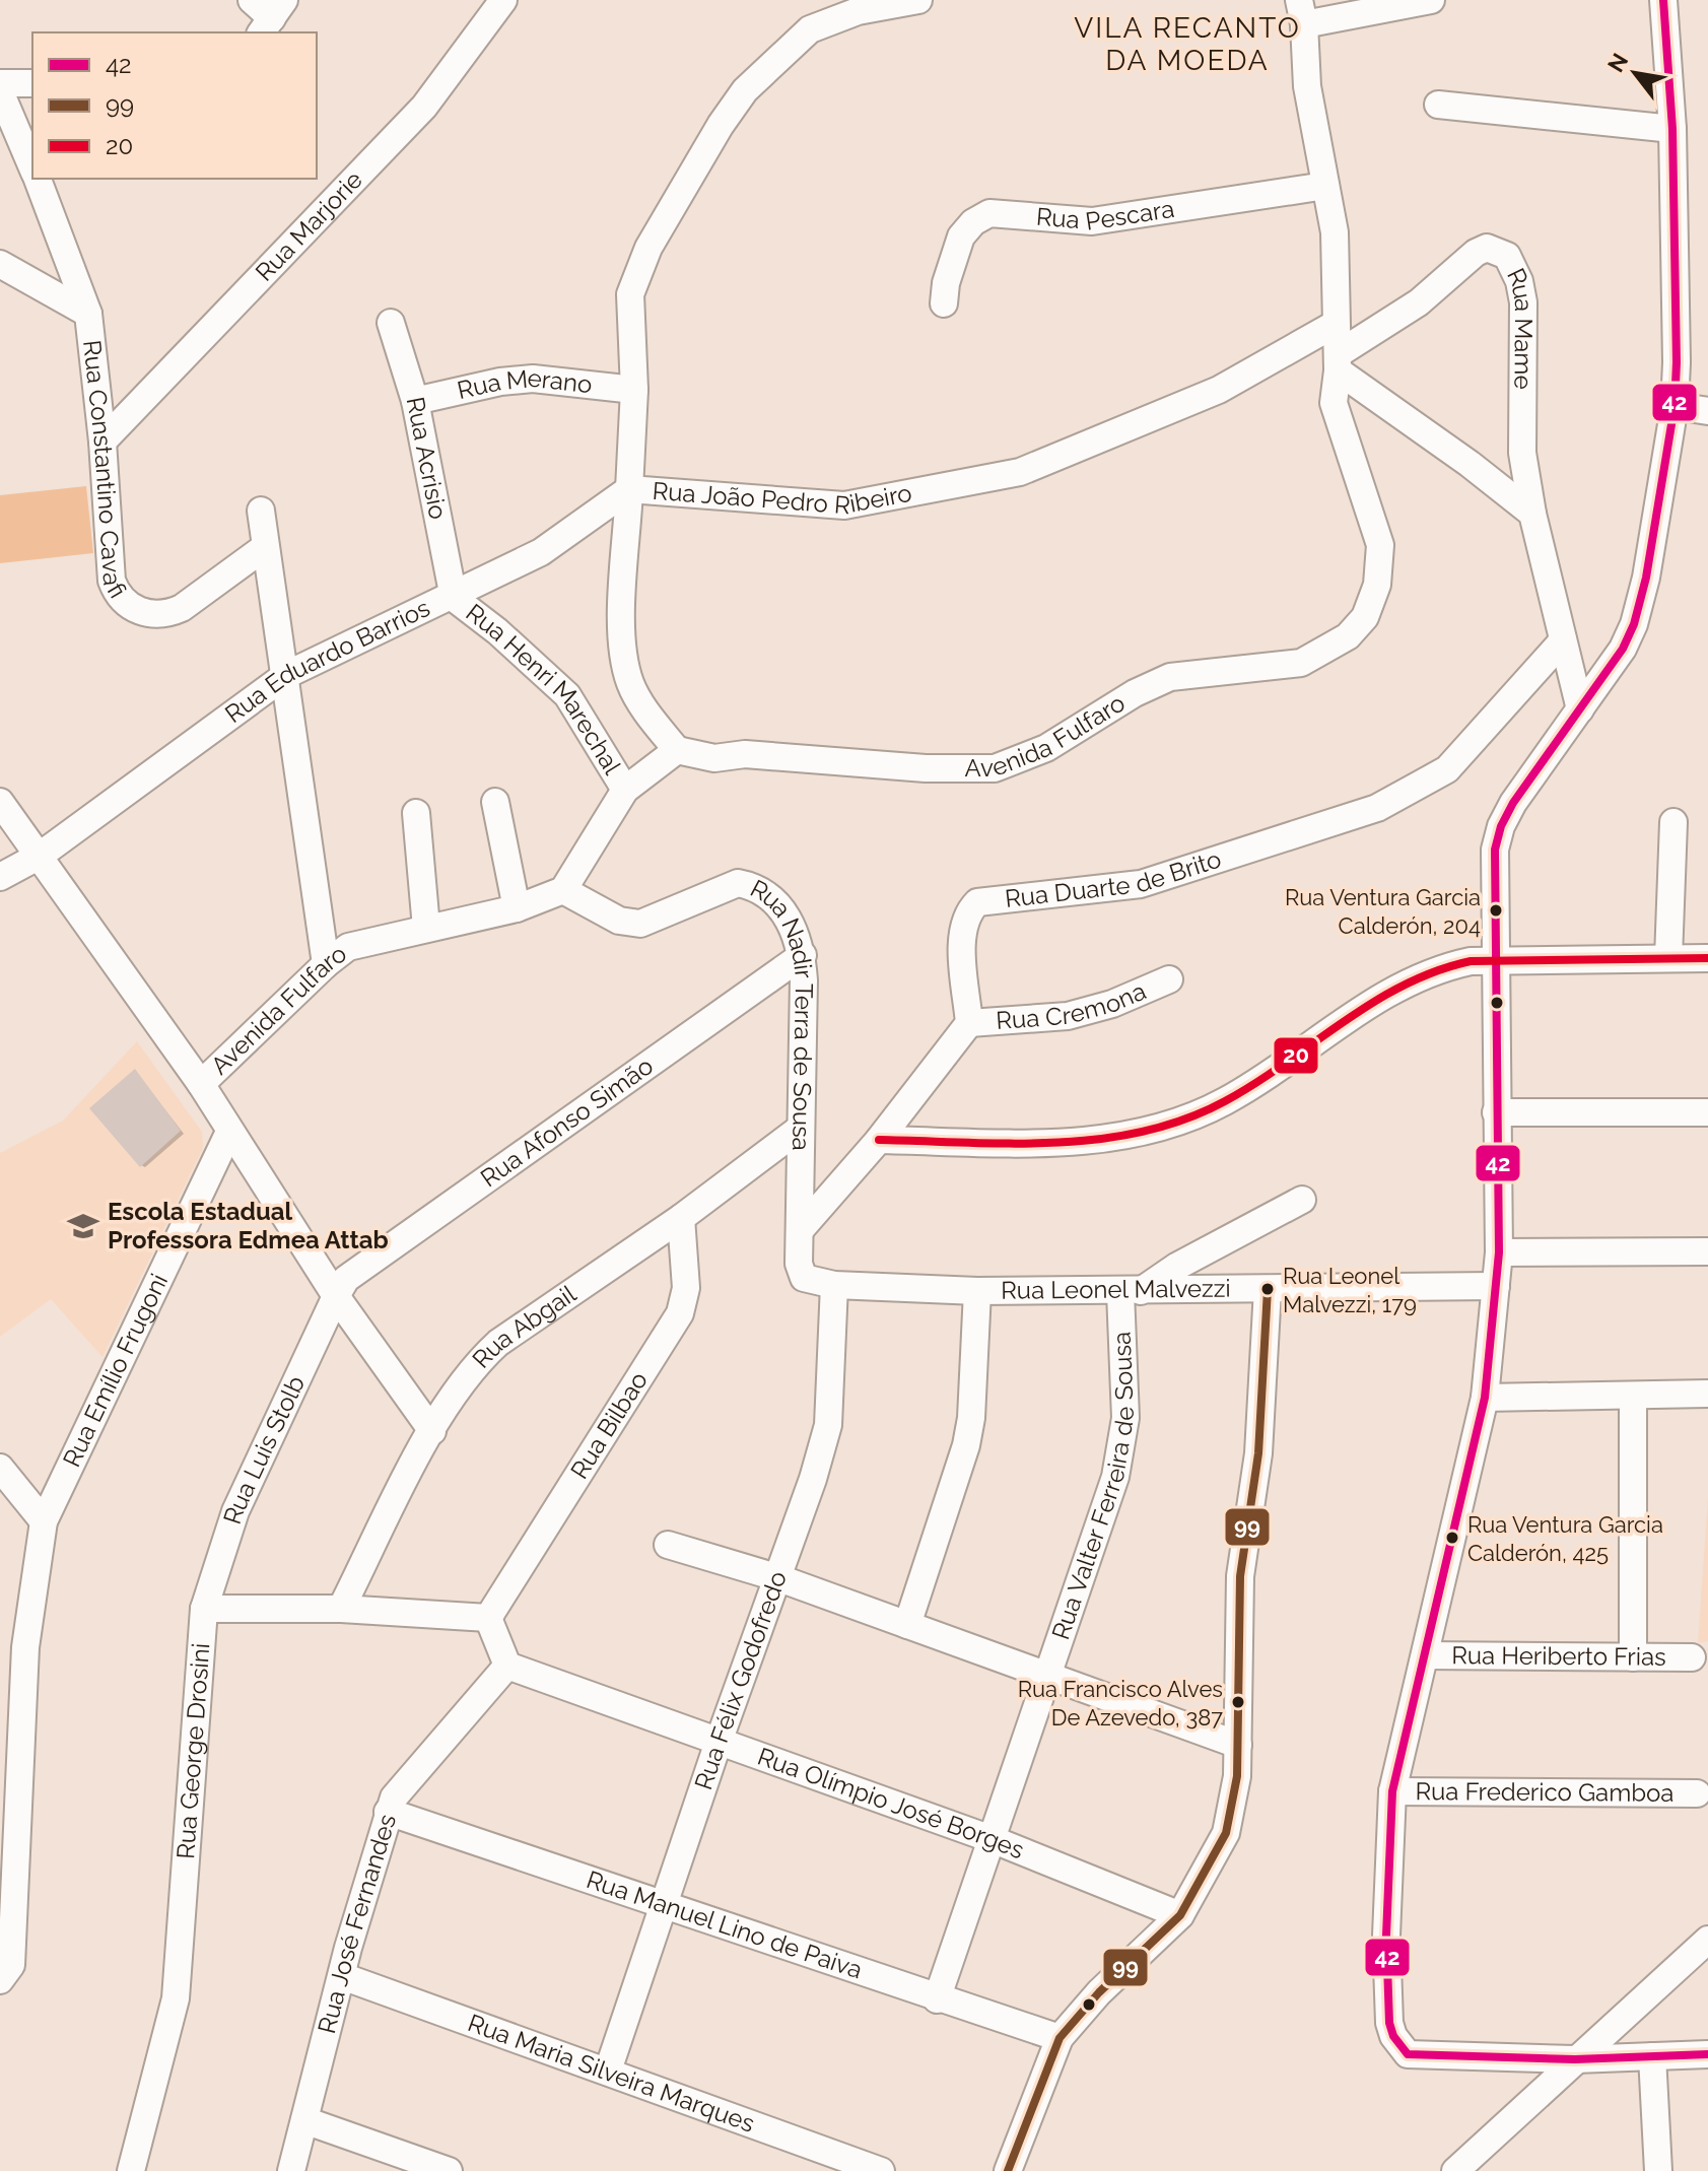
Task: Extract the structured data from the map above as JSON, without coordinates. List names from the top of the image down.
{
  "streets": {
    "street": [
      "Rua Pescara",
      "Rua Marjorie",
      "Rua Mame",
      "Rua Merano",
      "Rua Acrisio",
      "Rua Constantino Cavafi",
      "Rua João Pedro Ribeiro",
      "Rua Eduardo Barrios",
      "Rua Henri Marechal",
      "Avenida Fulfaro",
      "Rua Duarte de Brito",
      "Rua Cremona",
      "Rua Nadir Terra de Sousa",
      "Rua Afonso Simão",
      "Rua Leonel Malvezzi",
      "Rua Abgail",
      "Rua Emílio Frugoni",
      "Rua Bilbao",
      "Rua Luis Stolb",
      "Rua Valter Ferreira de Sousa",
      "Rua Heriberto Frias",
      "Rua Félix Godofredo",
      "Rua George Drosini",
      "Rua Frederico Gamboa",
      "Rua Olímpio José Borges",
      "Rua José Fernandes",
      "Rua Manuel Lino de Paiva",
      "Rua Maria Silveira Marques"
    ]
  },
  "crossings": [
    ["Rua Pescara", "Avenida Fulfaro"],
    ["Rua Marjorie", "Rua Constantino Cavafi"],
    ["Rua Mame", "Avenida Fulfaro"],
    ["Rua Merano", "Rua Acrisio"],
    ["Rua Merano", "Rua João Pedro Ribeiro"],
    ["Rua Acrisio", "Rua Eduardo Barrios"],
    ["Rua Acrisio", "Rua Henri Marechal"],
    ["Rua João Pedro Ribeiro", "Rua Eduardo Barrios"],
    ["Rua João Pedro Ribeiro", "Avenida Fulfaro"],
    ["Rua Eduardo Barrios", "Rua Henri Marechal"],
    ["Avenida Fulfaro", "Rua Nadir Terra de Sousa"],
    ["Rua Duarte de Brito", "Rua Cremona"],
    ["Rua Nadir Terra de Sousa", "Rua Afonso Simão"],
    ["Rua Nadir Terra de Sousa", "Rua Leonel Malvezzi"],
    ["Rua Nadir Terra de Sousa", "Rua Abgail"],
    ["Rua Nadir Terra de Sousa", "Rua Félix Godofredo"],
    ["Rua Afonso Simão", "Rua Luis Stolb"],
    ["Rua Leonel Malvezzi", "Rua Valter Ferreira de Sousa"],
    ["Rua Leonel Malvezzi", "Rua Félix Godofredo"],
    ["Rua Abgail", "Rua Bilbao"],
    ["Rua Abgail", "Rua George Drosini"],
    ["Rua Bilbao", "Rua George Drosini"],
    ["Rua Luis Stolb", "Rua George Drosini"],
    ["Rua Valter Ferreira de Sousa", "Rua Olímpio José Borges"],
    ["Rua Valter Ferreira de Sousa", "Rua Manuel Lino de Paiva"],
    ["Rua Félix Godofredo", "Rua Olímpio José Borges"],
    ["Rua Félix Godofredo", "Rua Manuel Lino de Paiva"],
    ["Rua Félix Godofredo", "Rua Maria Silveira Marques"],
    ["Rua Olímpio José Borges", "Rua José Fernandes"],
    ["Rua José Fernandes", "Rua Manuel Lino de Paiva"],
    ["Rua José Fernandes", "Rua Maria Silveira Marques"]
  ],
  "districts": ["VILA RECANTO DA MOEDA"],
  "places": {
    "other": [
      "Rua Ventura Garcia Calderón, 204",
      "Rua Leonel Malvezzi, 179",
      "Rua Ventura Garcia Calderón, 425",
      "Rua Francisco Alves De Azevedo, 387"
    ],
    "school or university": ["Escola Estadual Professora Edmea Attab"]
  },
  "lines": ["transit line 42", "transit line 20", "transit line 99"],
  "legend": ["42", "99", "20"],
  "north": "top left"
}
